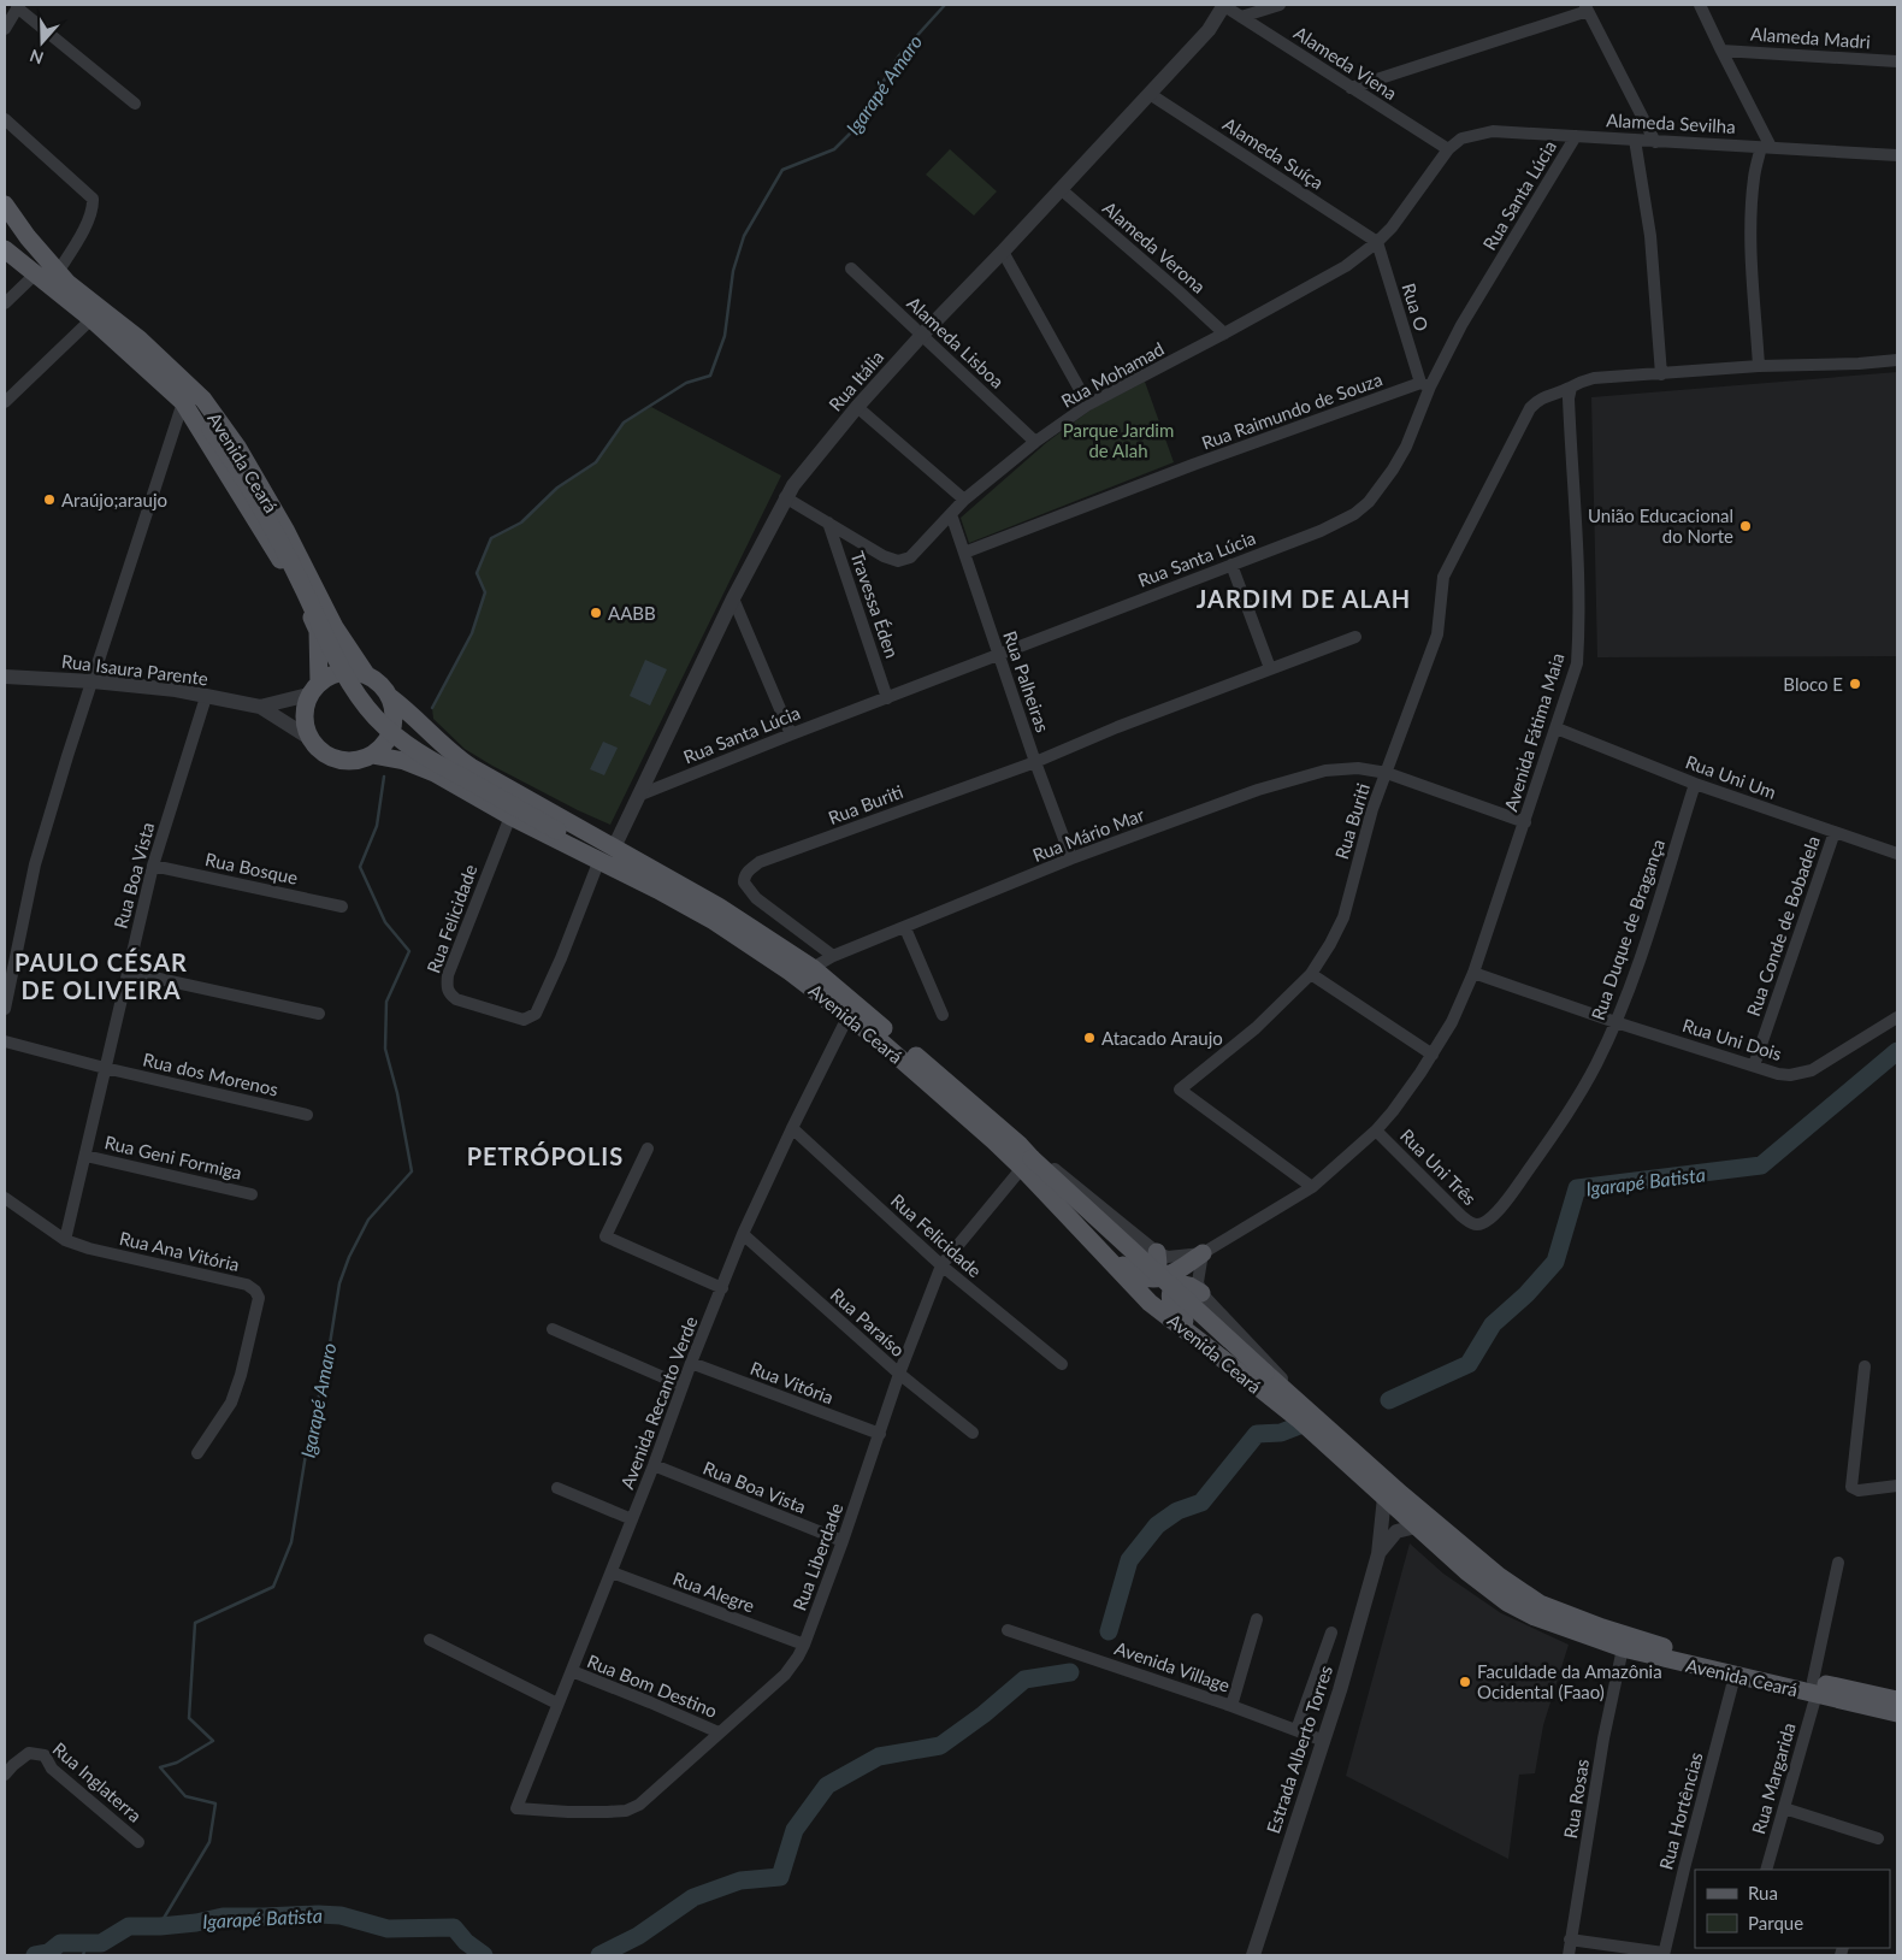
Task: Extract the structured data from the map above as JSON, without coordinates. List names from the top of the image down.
{
  "streets": {
    "main road": ["Avenida Ceará"],
    "street": [
      "Alameda Madri",
      "Alameda Viena",
      "Alameda Sevilha",
      "Alameda Suíça",
      "Rua Santa Lúcia",
      "Alameda Verona",
      "Rua O",
      "Alameda Lisboa",
      "Rua Mohamad",
      "Rua Itália",
      "Rua Raimundo de Souza",
      "Travessa Éden",
      "Rua Isaura Parente",
      "Rua Palheiras",
      "Avenida Fátima Maia",
      "Rua Uni Um",
      "Rua Buriti",
      "Rua Mário Mar",
      "Rua Bosque",
      "Rua Boa Vista",
      "Rua Felicidade",
      "Rua Conde de Bobadela",
      "Rua Duque de Bragança",
      "Rua Uni Dois",
      "Rua dos Morenos",
      "Rua Geni Formiga",
      "Rua Uni Três",
      "Rua Ana Vitória",
      "Rua Paraíso",
      "Rua Vitória",
      "Avenida Recanto Verde",
      "Rua Liberdade",
      "Rua Alegre",
      "Avenida Village",
      "Rua Bom Destino",
      "Estrada Alberto Torres",
      "Rua Margarida",
      "Rua Inglaterra",
      "Rua Rosas",
      "Rua Hortências"
    ]
  },
  "crossings": [
    ["Alameda Viena", "Alameda Sevilha"],
    ["Alameda Viena", "Rua Mohamad"],
    ["Alameda Viena", "Rua Itália"],
    ["Alameda Sevilha", "Rua Santa Lúcia"],
    ["Alameda Sevilha", "Rua Mohamad"],
    ["Alameda Suíça", "Rua O"],
    ["Alameda Suíça", "Rua Mohamad"],
    ["Alameda Suíça", "Rua Itália"],
    ["Rua Santa Lúcia", "Rua O"],
    ["Rua Santa Lúcia", "Rua Itália"],
    ["Rua Santa Lúcia", "Rua Raimundo de Souza"],
    ["Rua Santa Lúcia", "Travessa Éden"],
    ["Rua Santa Lúcia", "Rua Palheiras"],
    ["Alameda Verona", "Rua Mohamad"],
    ["Alameda Verona", "Rua Itália"],
    ["Rua O", "Rua Mohamad"],
    ["Rua O", "Rua Raimundo de Souza"],
    ["Alameda Lisboa", "Rua Mohamad"],
    ["Alameda Lisboa", "Rua Itália"],
    ["Rua Mohamad", "Rua Itália"],
    ["Rua Mohamad", "Travessa Éden"],
    ["Rua Mohamad", "Rua Palheiras"],
    ["Rua Itália", "Avenida Ceará"],
    ["Rua Raimundo de Souza", "Rua Palheiras"],
    ["Avenida Ceará", "Rua Isaura Parente"],
    ["Avenida Ceará", "Rua Mário Mar"],
    ["Avenida Ceará", "Rua Felicidade"],
    ["Avenida Ceará", "Avenida Recanto Verde"],
    ["Avenida Ceará", "Rua Liberdade"],
    ["Avenida Ceará", "Estrada Alberto Torres"],
    ["Avenida Ceará", "Rua Margarida"],
    ["Avenida Ceará", "Rua Rosas"],
    ["Avenida Ceará", "Rua Hortências"],
    ["Rua Isaura Parente", "Rua Boa Vista"],
    ["Rua Palheiras", "Rua Buriti"],
    ["Rua Palheiras", "Rua Mário Mar"],
    ["Avenida Fátima Maia", "Rua Uni Um"],
    ["Avenida Fátima Maia", "Rua Buriti"],
    ["Avenida Fátima Maia", "Rua Uni Três"],
    ["Rua Uni Um", "Rua Conde de Bobadela"],
    ["Rua Uni Um", "Rua Duque de Bragança"],
    ["Rua Buriti", "Rua Mário Mar"],
    ["Rua Bosque", "Rua Boa Vista"],
    ["Rua Boa Vista", "Rua dos Morenos"],
    ["Rua Boa Vista", "Rua Geni Formiga"],
    ["Rua Boa Vista", "Rua Ana Vitória"],
    ["Rua Boa Vista", "Avenida Recanto Verde"],
    ["Rua Boa Vista", "Rua Liberdade"],
    ["Rua Felicidade", "Avenida Recanto Verde"],
    ["Rua Felicidade", "Rua Liberdade"],
    ["Rua Conde de Bobadela", "Rua Uni Dois"],
    ["Rua Duque de Bragança", "Rua Uni Dois"],
    ["Rua Duque de Bragança", "Rua Uni Três"],
    ["Rua Paraíso", "Avenida Recanto Verde"],
    ["Rua Paraíso", "Rua Liberdade"],
    ["Rua Vitória", "Avenida Recanto Verde"],
    ["Rua Vitória", "Rua Liberdade"],
    ["Avenida Recanto Verde", "Rua Liberdade"],
    ["Avenida Recanto Verde", "Rua Alegre"],
    ["Avenida Recanto Verde", "Rua Bom Destino"],
    ["Rua Liberdade", "Rua Alegre"],
    ["Rua Liberdade", "Rua Bom Destino"],
    ["Avenida Village", "Estrada Alberto Torres"]
  ],
  "districts": ["JARDIM DE ALAH", "PAULO CÉSAR DE OLIVEIRA", "PETRÓPOLIS"],
  "water": ["Igarapé Amaro", "Igarapé Batista"],
  "parks": ["Parque Jardim de Alah"],
  "places": [
    "Araújo;araujo",
    "União Educacional do Norte",
    "AABB",
    "Bloco E",
    "Atacado Araujo",
    "Faculdade da Amazônia Ocidental (Faao)"
  ],
  "legend": ["Rua", "Parque"],
  "north": "bottom"
}
